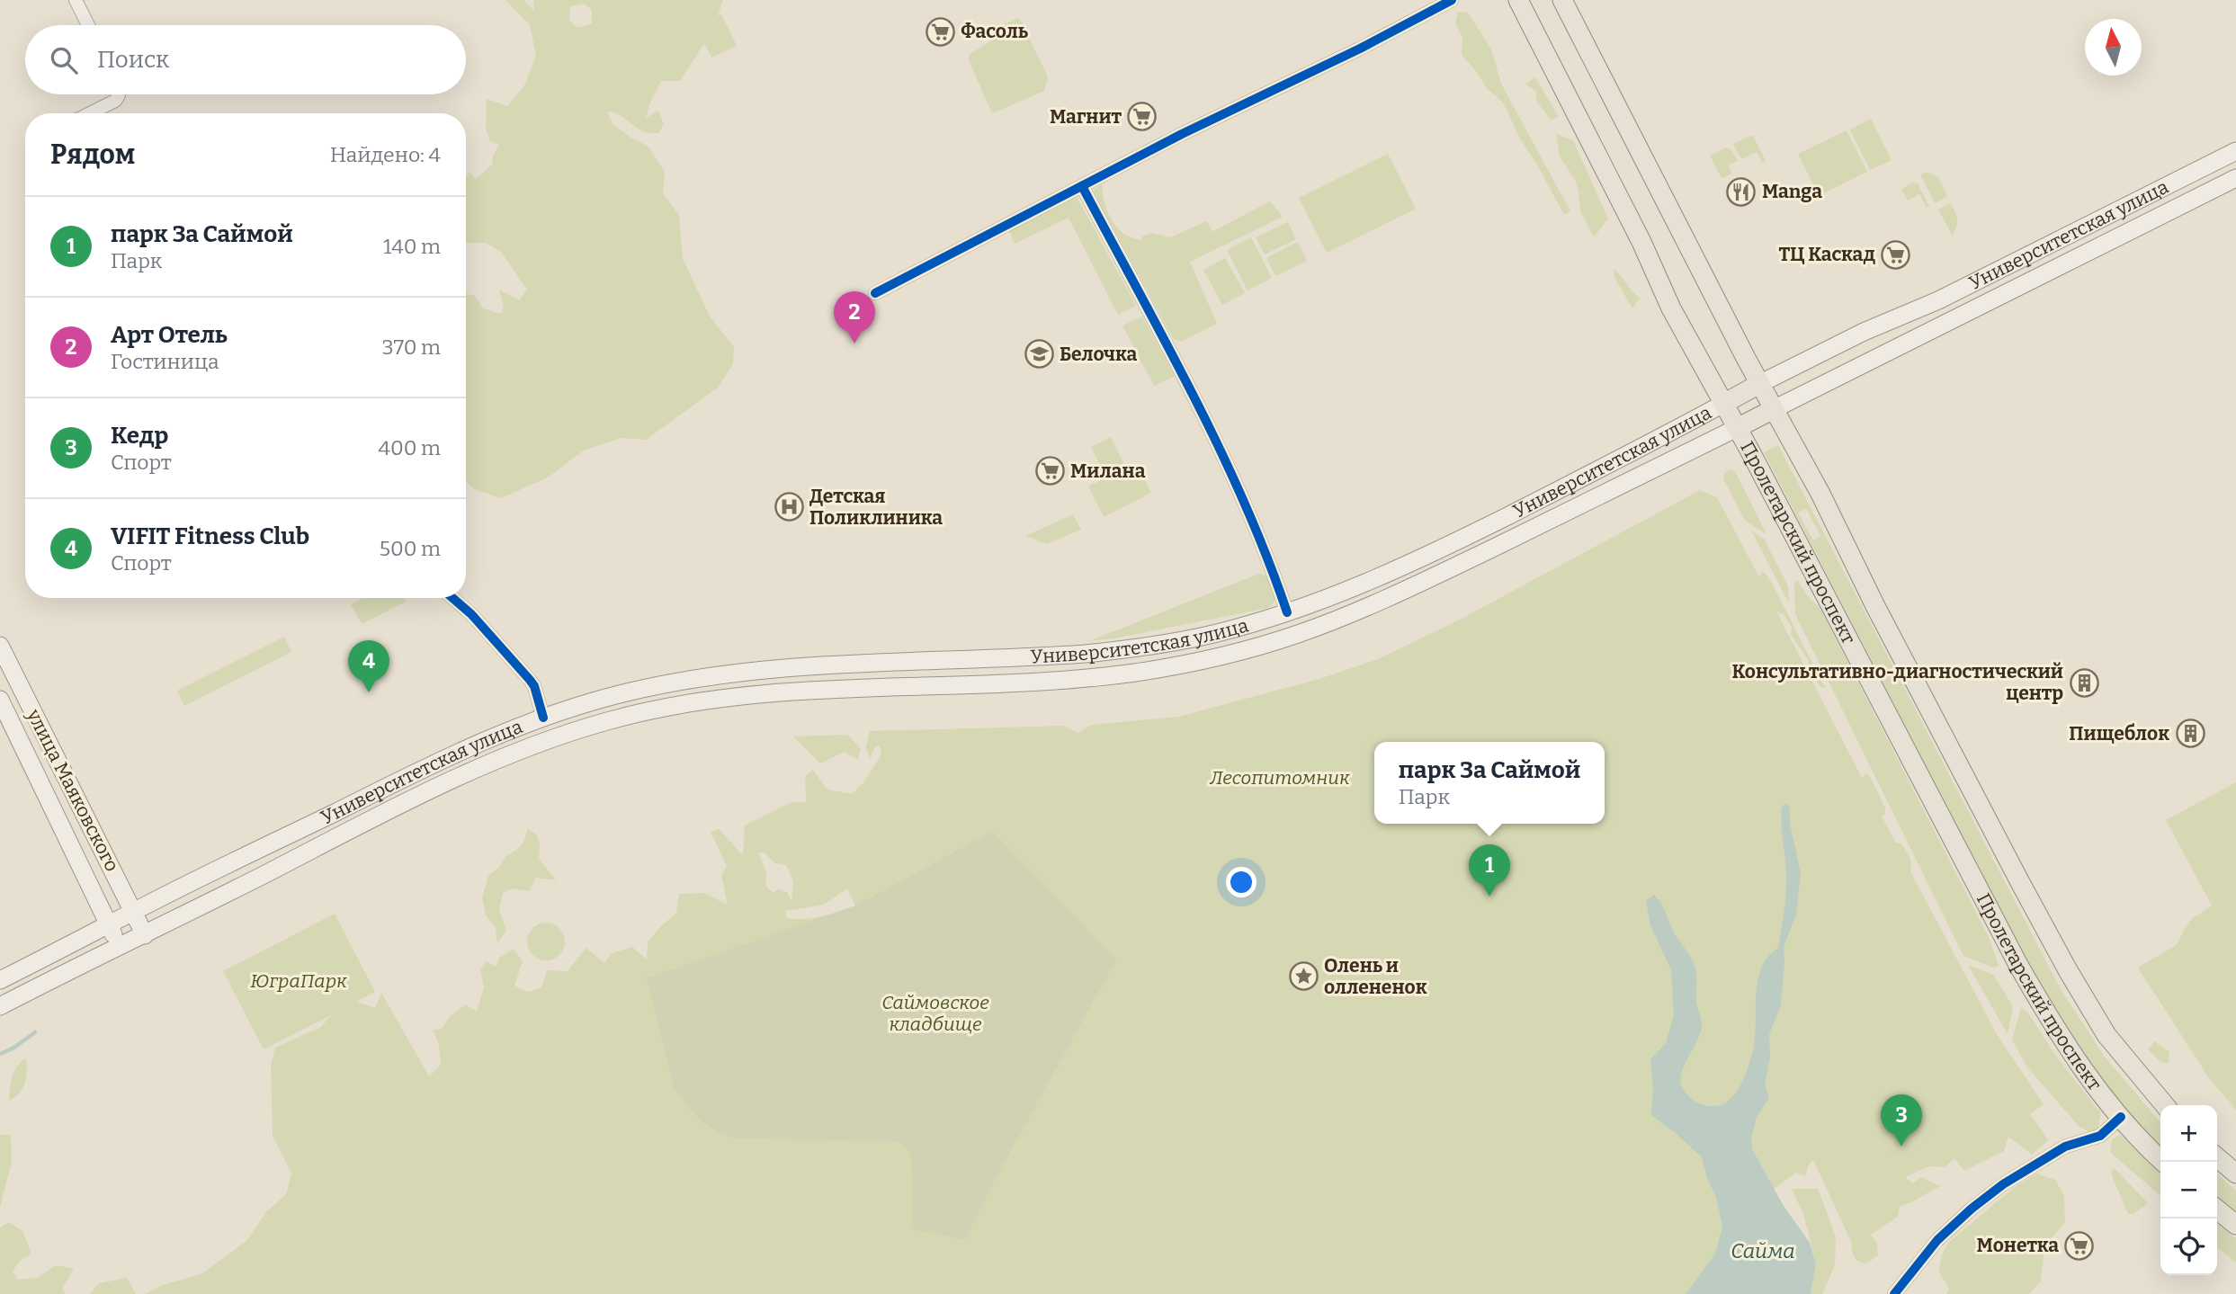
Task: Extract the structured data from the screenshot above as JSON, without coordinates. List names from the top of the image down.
{
  "streets": {
    "main road": ["Университетская улица", "Пролетарский проспект", "улица Маяковского"]
  },
  "crossings": [
    ["Университетская улица", "Пролетарский проспект"],
    ["Университетская улица", "улица Маяковского"]
  ],
  "water": ["Сайма"],
  "parks": ["Лесопитомник", "ЮграПарк", "Саймовское кладбище"],
  "places": {
    "supermarket": [
      "Фасоль",
      "Магнит",
      "ТЦ Каскад",
      "Милана",
      "Монетка"
    ],
    "restaurant": ["Manga"],
    "school or university": ["Белочка"],
    "hospital": ["Детская Поликлиника"],
    "building": ["Консультативно-диагностический центр", "Пищеблок"],
    "place": ["Олень и оллененок"]
  },
  "north": "top",
  "page": {
    "search": "Поиск",
    "heading": ["Рядом", "Найдено: 4"],
    "list": [
      {
        "mark": "1",
        "name": "парк За Саймой",
        "note": "Парк",
        "value": "140 m"
      },
      {
        "mark": "2",
        "name": "Арт Отель",
        "note": "Гостиница",
        "value": "370 m"
      },
      {
        "mark": "3",
        "name": "Кедр",
        "note": "Спорт",
        "value": "400 m"
      },
      {
        "mark": "4",
        "name": "VIFIT Fitness Club",
        "note": "Спорт",
        "value": "500 m"
      }
    ],
    "pins": [
      "2",
      "4",
      "1",
      "3"
    ],
    "popup": ["парк За Саймой", "Парк"],
    "map_buttons": ["+", "−"]
  }
}
